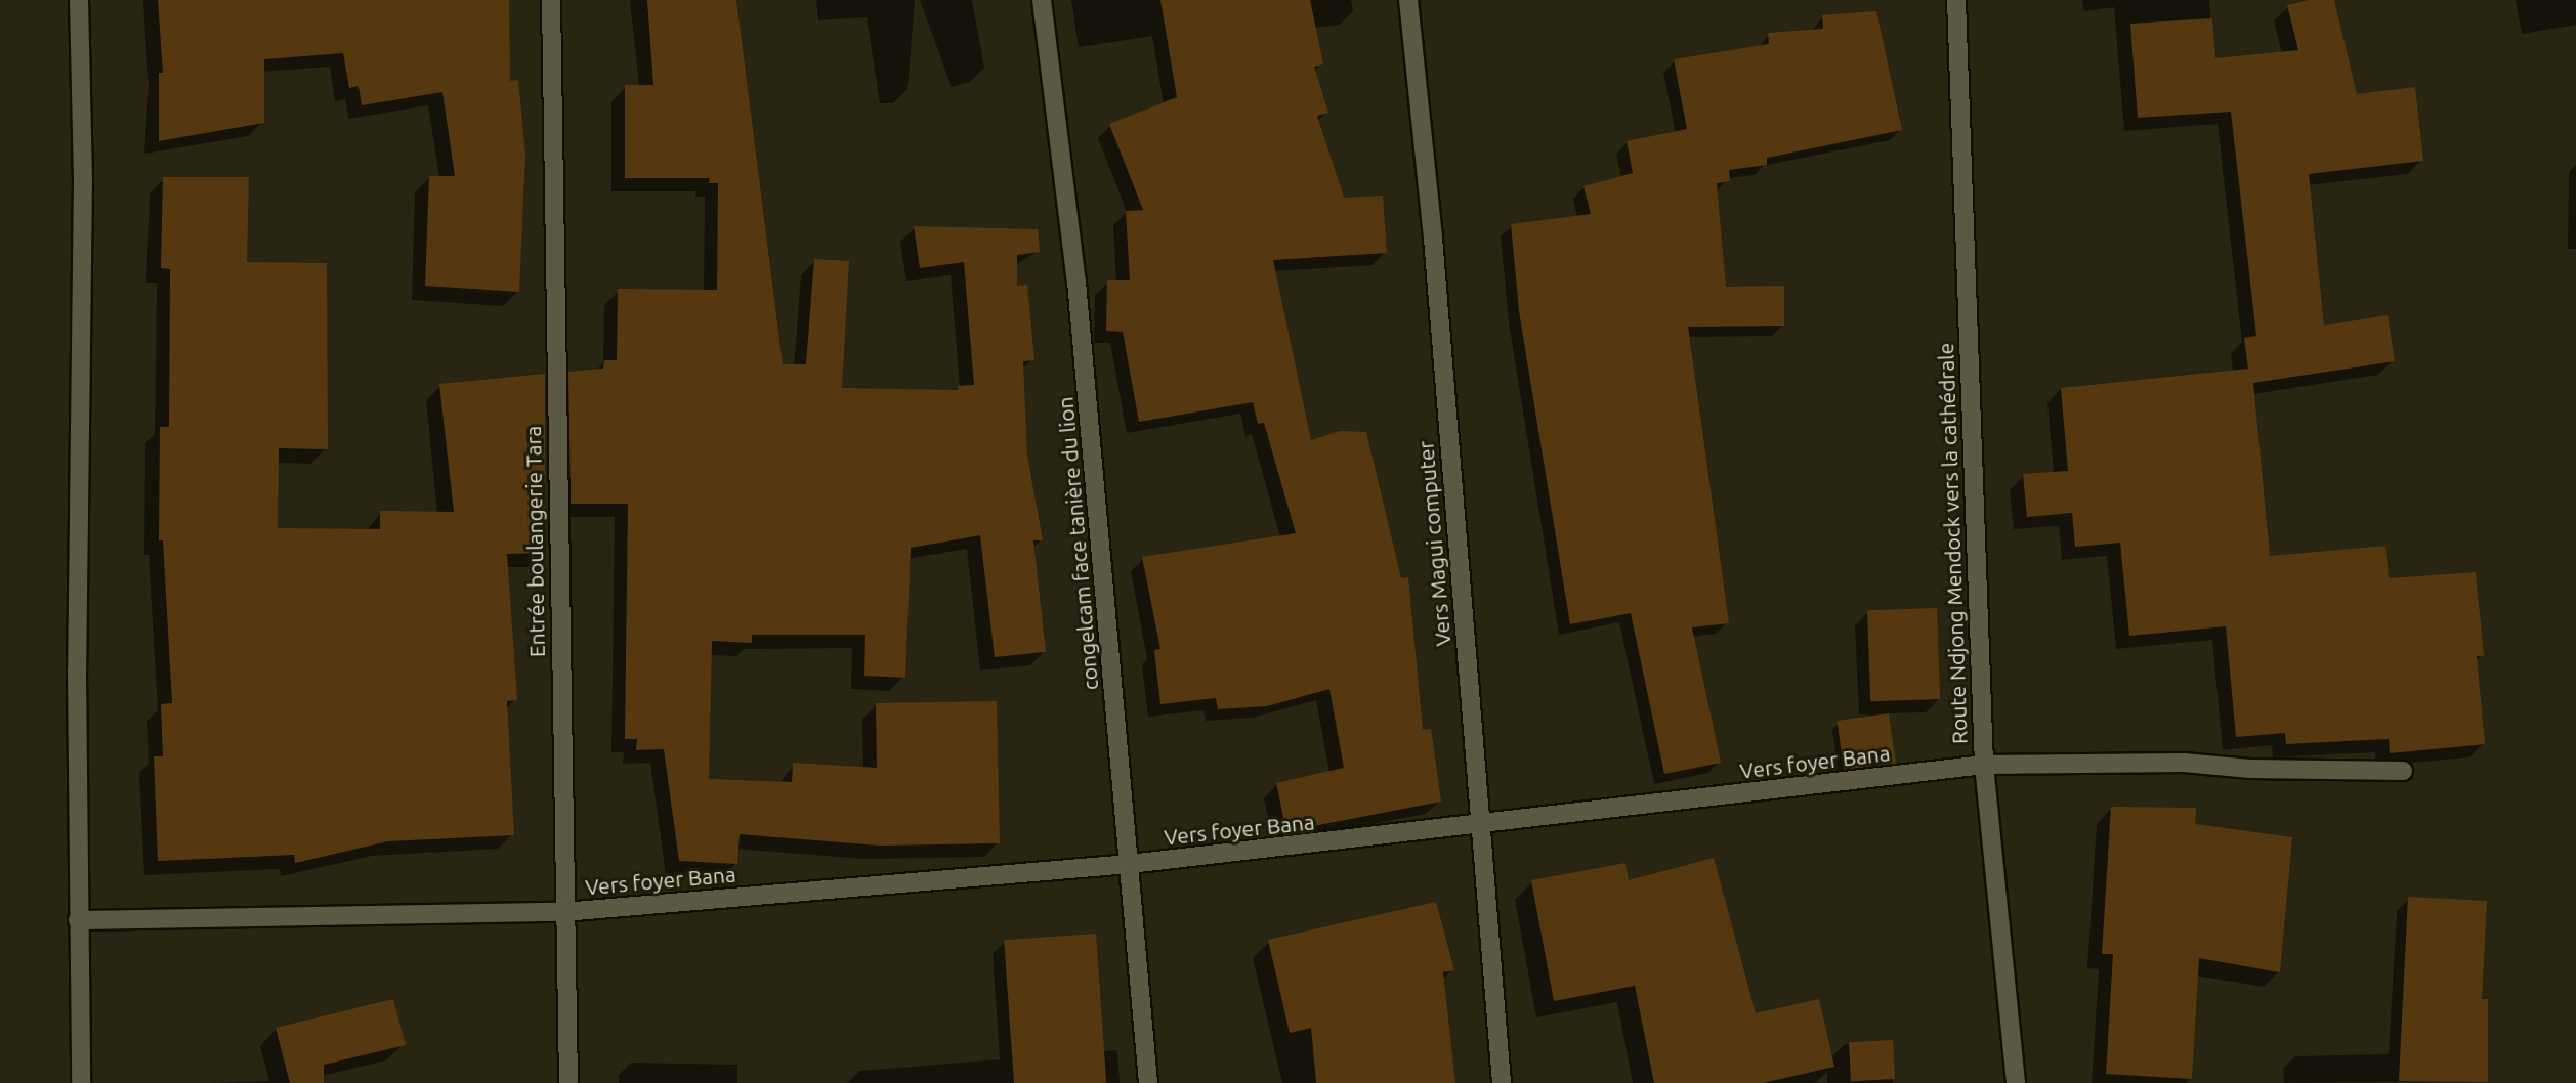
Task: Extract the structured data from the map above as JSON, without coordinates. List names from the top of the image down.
{
  "streets": {
    "street": [
      "Entrée boulangerie Tara",
      "congelcam face tanière du lion",
      "Vers Magui computer",
      "Route Ndjong Mendock vers la cathédrale",
      "Vers foyer Bana"
    ]
  },
  "crossings": [
    ["Entrée boulangerie Tara", "Vers foyer Bana"],
    ["congelcam face tanière du lion", "Vers foyer Bana"],
    ["Vers Magui computer", "Vers foyer Bana"],
    ["Route Ndjong Mendock vers la cathédrale", "Vers foyer Bana"]
  ]
}
